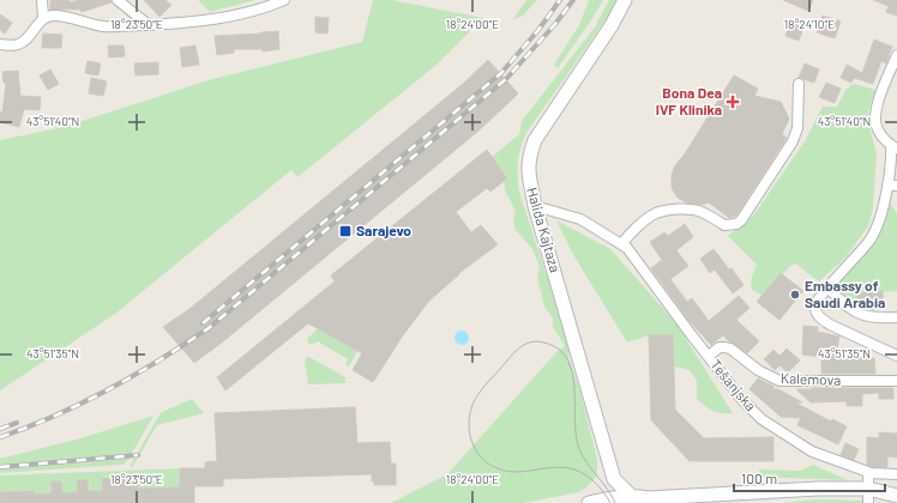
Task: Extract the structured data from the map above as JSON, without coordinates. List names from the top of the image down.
{
  "streets": {
    "main road": ["Halida Kajtaza"],
    "street": ["Kalemova", "Tešanjska"]
  },
  "crossings": [
    ["Halida Kajtaza", "Tešanjska"],
    ["Kalemova", "Tešanjska"]
  ],
  "places": {
    "health": ["Bona Dea IVF Klinika"],
    "transit": ["Sarajevo"],
    "other": ["Embassy of Saudi Arabia"]
  },
  "scale_bar": "100 m",
  "coordinates": [
    "18°23'50\"E",
    "18°24'00\"E",
    "18°24'10\"E",
    "43°51'40\"N",
    "43°51'35\"N"
  ]
}
